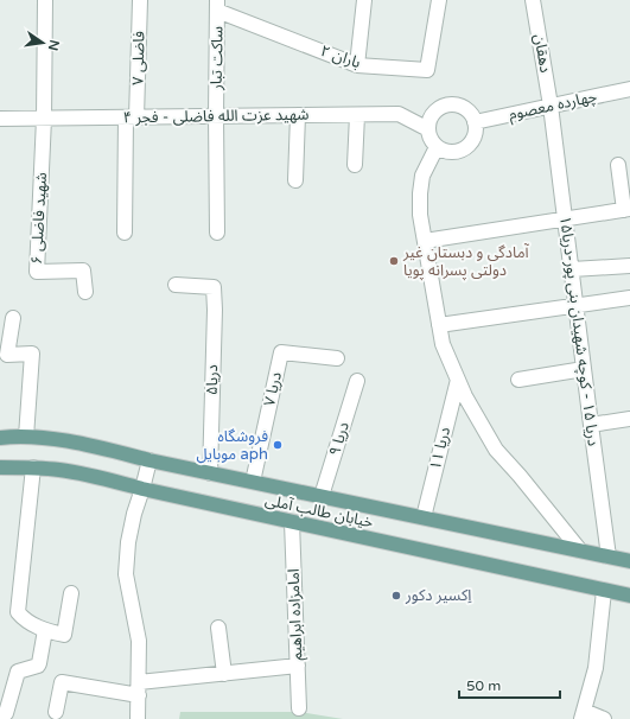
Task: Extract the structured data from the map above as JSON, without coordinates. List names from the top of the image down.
{
  "streets": {
    "main road": ["خیابان طالب آملی"],
    "street": [
      "دهقان",
      "باران ۲",
      "فاضلی ۷",
      "ساکت تبار",
      "چهارده معصوم",
      "شهید عزت الله فاضلی - فجر ۴",
      "شهید فاضلی ۶",
      "دریا ۱۵ - كوچه شهيدان بنی پور-دريا۱۵",
      "دریا۵",
      "دریا ۷",
      "دریا ۹",
      "دریا ۱۱",
      "امامزاده ابراهیم"
    ]
  },
  "crossings": [
    ["دهقان", "چهارده معصوم"],
    ["دهقان", "دریا ۱۵ - كوچه شهيدان بنی پور-دريا۱۵"],
    ["باران ۲", "ساکت تبار"],
    ["فاضلی ۷", "شهید عزت الله فاضلی - فجر ۴"],
    ["ساکت تبار", "شهید عزت الله فاضلی - فجر ۴"],
    ["چهارده معصوم", "شهید عزت الله فاضلی - فجر ۴"],
    ["چهارده معصوم", "دریا ۱۵ - كوچه شهيدان بنی پور-دريا۱۵"],
    ["شهید عزت الله فاضلی - فجر ۴", "شهید فاضلی ۶"],
    ["دریا ۱۵ - كوچه شهيدان بنی پور-دريا۱۵", "خیابان طالب آملی"],
    ["دریا۵", "خیابان طالب آملی"],
    ["دریا ۷", "خیابان طالب آملی"],
    ["دریا ۹", "خیابان طالب آملی"],
    ["دریا ۱۱", "خیابان طالب آملی"],
    ["خیابان طالب آملی", "امامزاده ابراهیم"]
  ],
  "places": ["آمادگی و دبستان غیر دولتی پسرانه پویا", "فروشگاه موبایل aph", "اِکسیر دکور"],
  "scale_bar": "50 m",
  "north": "right"
}
